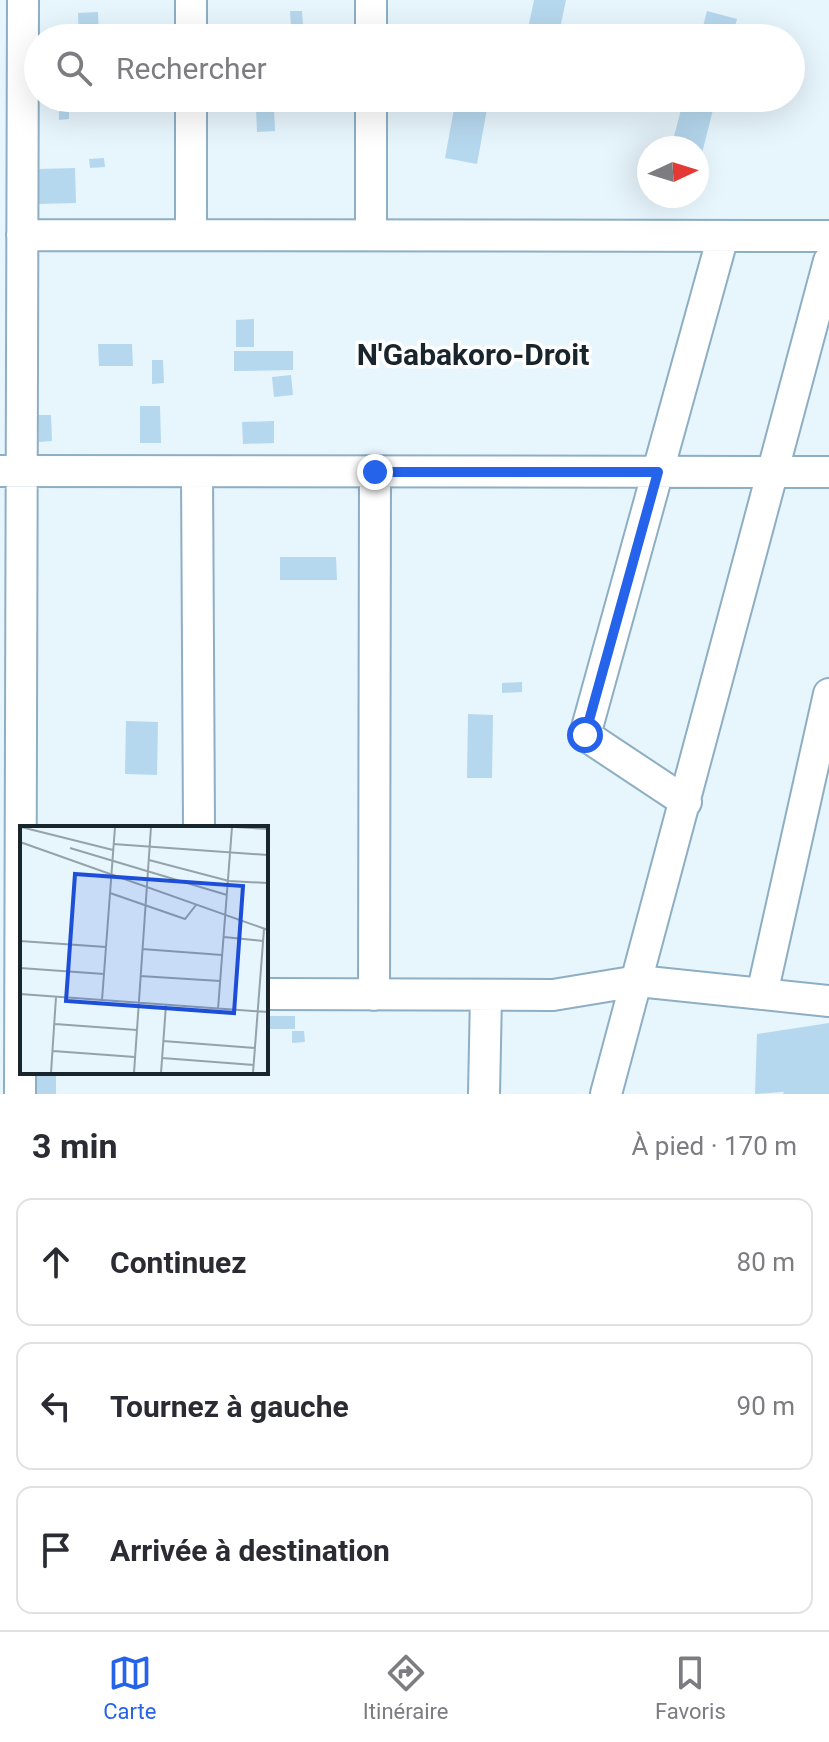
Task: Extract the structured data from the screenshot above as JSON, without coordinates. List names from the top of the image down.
{
  "districts": ["N'Gabakoro-Droit"],
  "north": "right",
  "page": {
    "search": "Rechercher",
    "heading": ["3 min", "À pied · 170 m"],
    "list": [
      ["Continuez", "80 m"],
      ["Tournez à gauche", "90 m"],
      "Arrivée à destination"
    ],
    "nav": ["Carte", "Itinéraire", "Favoris"]
  }
}
